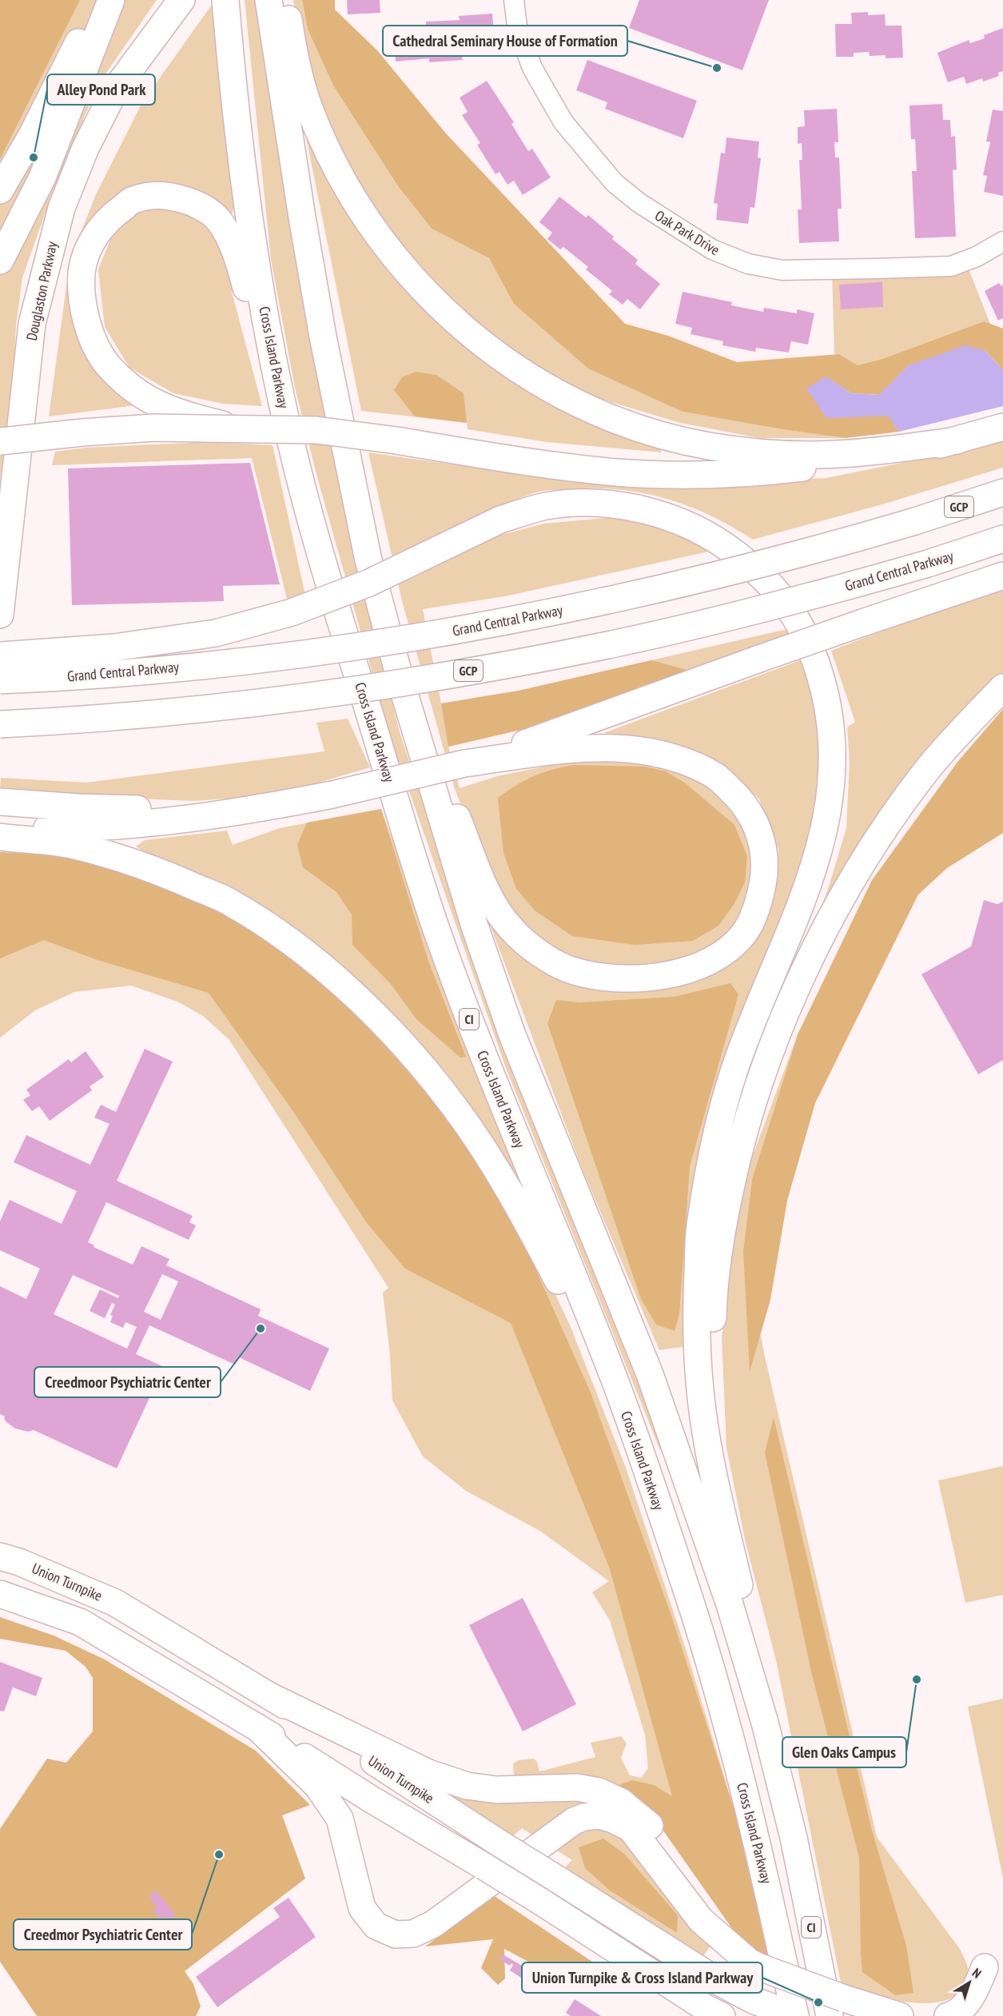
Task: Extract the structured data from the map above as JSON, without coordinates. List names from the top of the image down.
{
  "streets": {
    "main road": [
      "Douglaston Parkway",
      "Cross Island Parkway",
      "GCP",
      "Grand Central Parkway",
      "CI",
      "Union Turnpike"
    ],
    "street": ["Oak Park Drive"]
  },
  "crossings": [
    ["Cross Island Parkway", "Union Turnpike"]
  ],
  "places": [
    "Cathedral Seminary House of Formation",
    "Alley Pond Park",
    "Creedmoor Psychiatric Center",
    "Glen Oaks Campus",
    "Creedmor Psychiatric Center",
    "Union Turnpike & Cross Island Parkway"
  ],
  "north": "top right"
}
